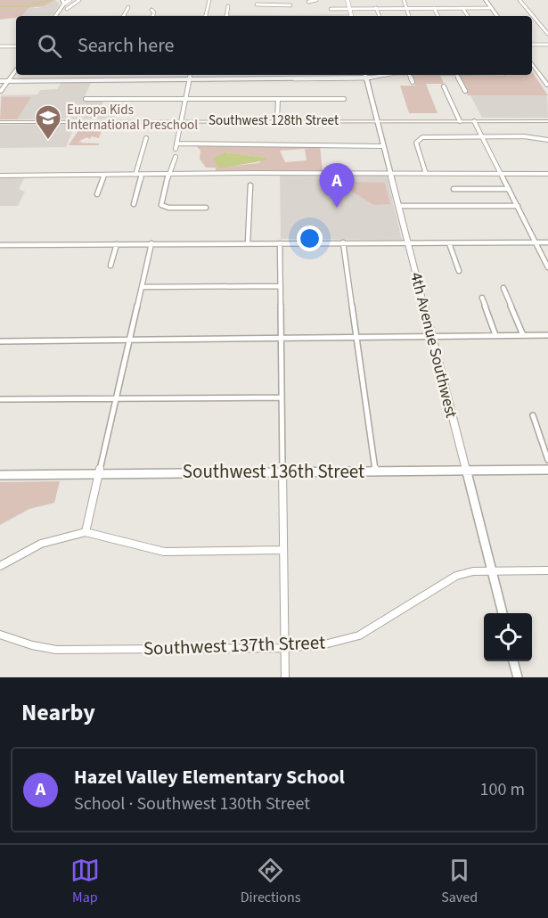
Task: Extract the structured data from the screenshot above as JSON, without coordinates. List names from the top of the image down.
{
  "streets": {
    "main road": ["Southwest 128th Street"],
    "street": ["4th Avenue Southwest", "Southwest 136th Street", "Southwest 137th Street"]
  },
  "crossings": [
    ["Southwest 128th Street", "4th Avenue Southwest"],
    ["4th Avenue Southwest", "Southwest 136th Street"],
    ["4th Avenue Southwest", "Southwest 137th Street"]
  ],
  "places": {
    "school or university": ["Europa Kids International Preschool"]
  },
  "page": {
    "search": "Search here",
    "pins": "A",
    "heading": "Nearby",
    "list": [
      {
        "mark": "A",
        "name": "Hazel Valley Elementary School",
        "note": "School · Southwest 130th Street",
        "value": "100 m"
      }
    ],
    "nav": ["Map", "Directions", "Saved"]
  }
}
